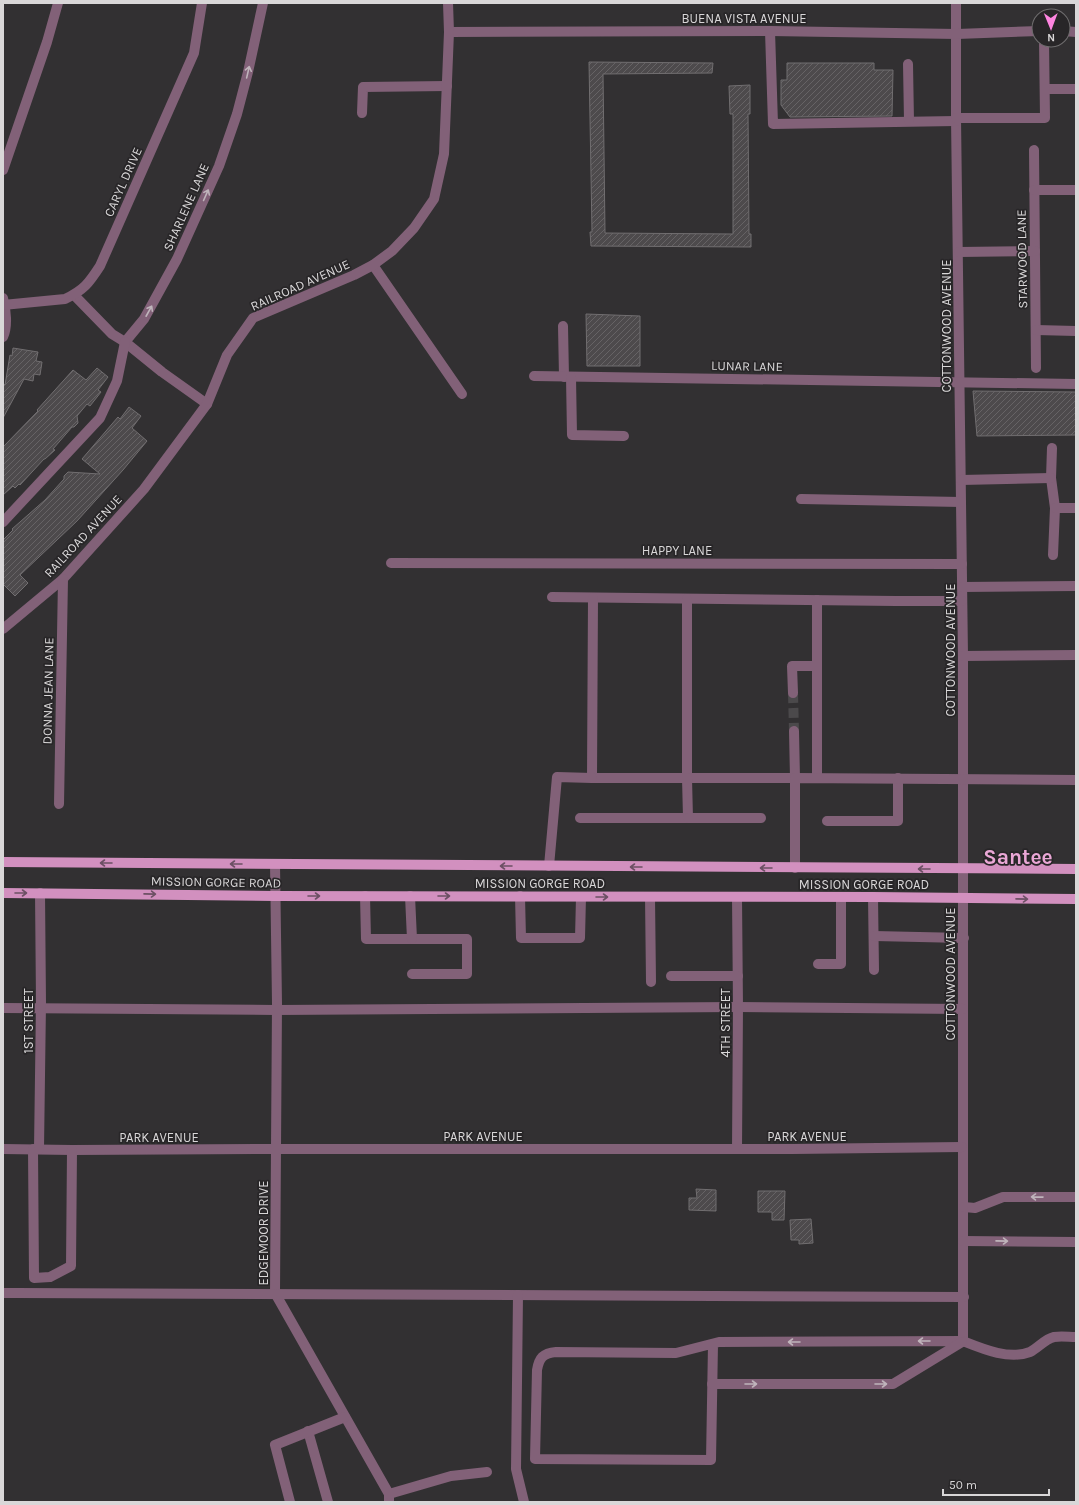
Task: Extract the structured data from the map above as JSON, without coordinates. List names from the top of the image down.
{
  "streets": {
    "main road": ["MISSION GORGE ROAD"],
    "street": [
      "BUENA VISTA AVENUE",
      "CARYL DRIVE",
      "SHARLENE LANE",
      "STARWOOD LANE",
      "RAILROAD AVENUE",
      "COTTONWOOD AVENUE",
      "LUNAR LANE",
      "HAPPY LANE",
      "DONNA JEAN LANE",
      "1ST STREET",
      "4TH STREET",
      "PARK AVENUE",
      "EDGEMOOR DRIVE"
    ]
  },
  "crossings": [
    ["BUENA VISTA AVENUE", "RAILROAD AVENUE"],
    ["BUENA VISTA AVENUE", "COTTONWOOD AVENUE"],
    ["RAILROAD AVENUE", "DONNA JEAN LANE"],
    ["COTTONWOOD AVENUE", "LUNAR LANE"],
    ["COTTONWOOD AVENUE", "HAPPY LANE"],
    ["COTTONWOOD AVENUE", "MISSION GORGE ROAD"],
    ["COTTONWOOD AVENUE", "PARK AVENUE"],
    ["MISSION GORGE ROAD", "1ST STREET"],
    ["MISSION GORGE ROAD", "4TH STREET"],
    ["MISSION GORGE ROAD", "EDGEMOOR DRIVE"],
    ["1ST STREET", "PARK AVENUE"],
    ["4TH STREET", "PARK AVENUE"],
    ["PARK AVENUE", "EDGEMOOR DRIVE"]
  ],
  "one_way": ["SHARLENE LANE"],
  "districts": ["Santee"],
  "scale_bar": "50 m",
  "north": "bottom"
}
